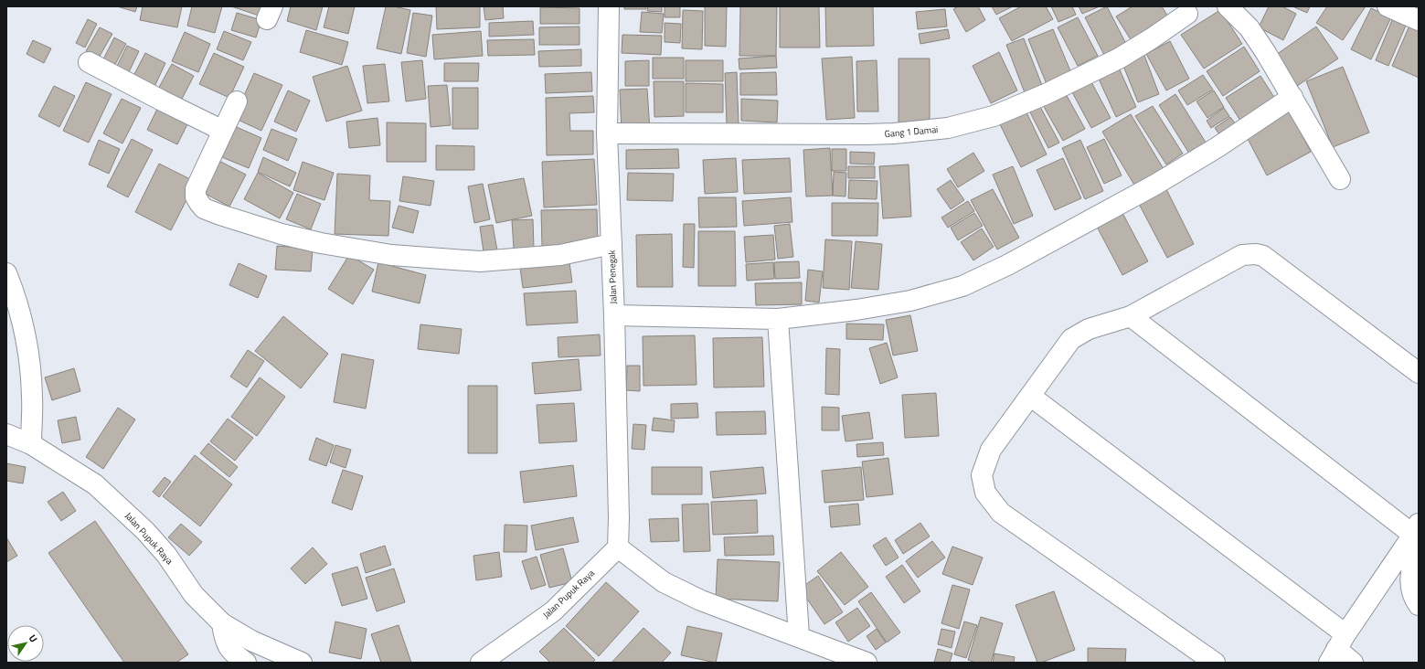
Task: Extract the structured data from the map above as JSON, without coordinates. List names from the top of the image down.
{
  "streets": {
    "street": ["Gang 1 Damai", "Jalan Penegak", "Jalan Pupuk Raya"]
  },
  "crossings": [
    ["Gang 1 Damai", "Jalan Penegak"],
    ["Jalan Penegak", "Jalan Pupuk Raya"]
  ],
  "north": "top right"
}
